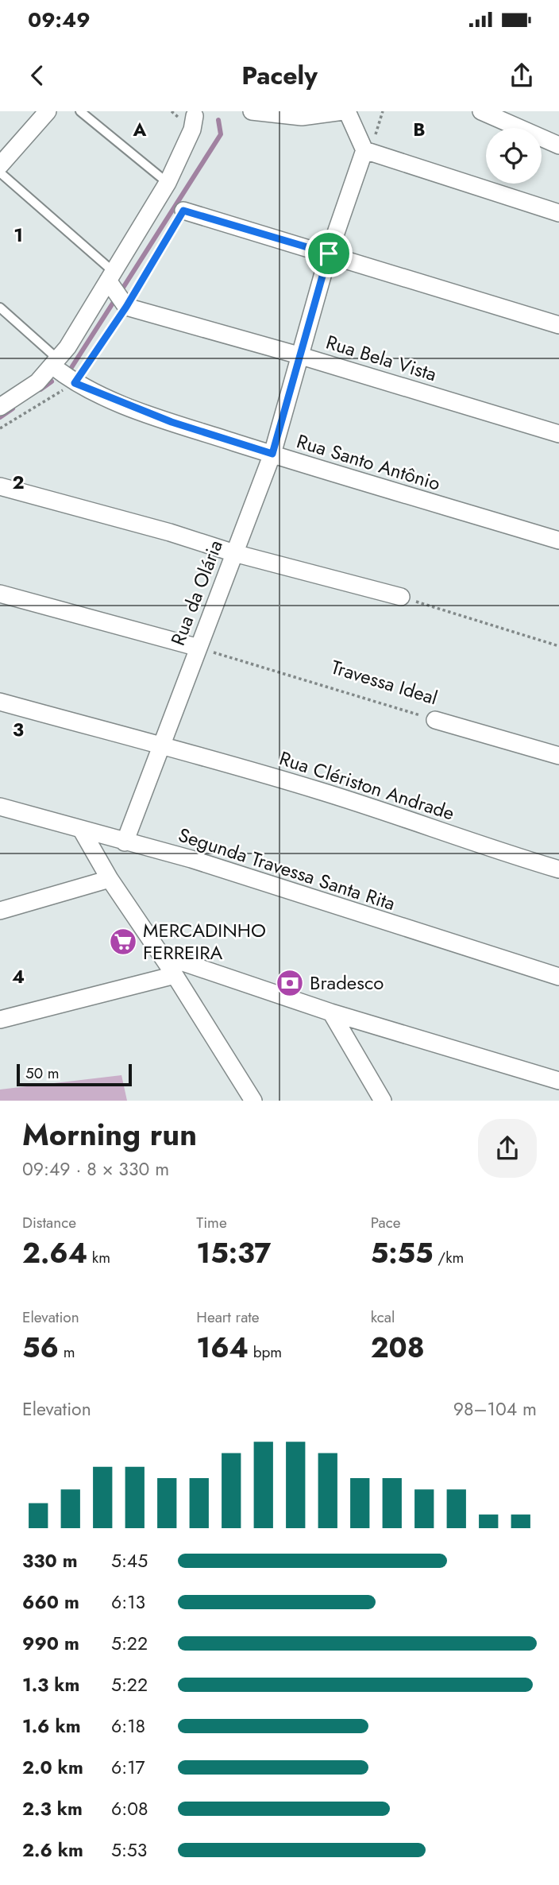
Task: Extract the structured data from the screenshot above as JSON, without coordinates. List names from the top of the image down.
{
  "streets": {
    "street": [
      "Rua Bela Vista",
      "Rua Santo Antônio",
      "Rua da Olária",
      "Travessa Ideal",
      "Rua Clériston Andrade",
      "Segunda Travessa Santa Rita"
    ]
  },
  "crossings": [
    ["Rua Bela Vista", "Rua da Olária"],
    ["Rua Santo Antônio", "Rua da Olária"],
    ["Rua da Olária", "Travessa Ideal"],
    ["Rua da Olária", "Rua Clériston Andrade"],
    ["Rua da Olária", "Segunda Travessa Santa Rita"]
  ],
  "places": {
    "supermarket": ["MERCADINHO FERREIRA"],
    "bank": ["Bradesco"]
  },
  "scale_bar": "50 m",
  "page": {
    "status": "09:49",
    "header": "Pacely",
    "scale": "50 m",
    "heading": ["Morning run", "09:49 · 8 × 330 m"],
    "stats": [
      ["Distance", "2.64 km"],
      ["Time", "15:37"],
      ["Pace", "5:55 /km"],
      ["Elevation", "56 m"],
      ["Heart rate", "164 bpm"],
      ["kcal", "208"]
    ],
    "chart": ["Elevation", "98–104 m"],
    "list": [
      {
        "name": "330 m",
        "note": "5:45"
      },
      {
        "name": "660 m",
        "note": "6:13"
      },
      {
        "name": "990 m",
        "note": "5:22"
      },
      {
        "name": "1.3 km",
        "note": "5:22"
      },
      {
        "name": "1.6 km",
        "note": "6:18"
      },
      {
        "name": "2.0 km",
        "note": "6:17"
      },
      {
        "name": "2.3 km",
        "note": "6:08"
      },
      {
        "name": "2.6 km",
        "note": "5:53"
      }
    ]
  },
  "grid": {
    "columns": ["A", "B"],
    "rows": [
      "1",
      "2",
      "3",
      "4"
    ]
  }
}
